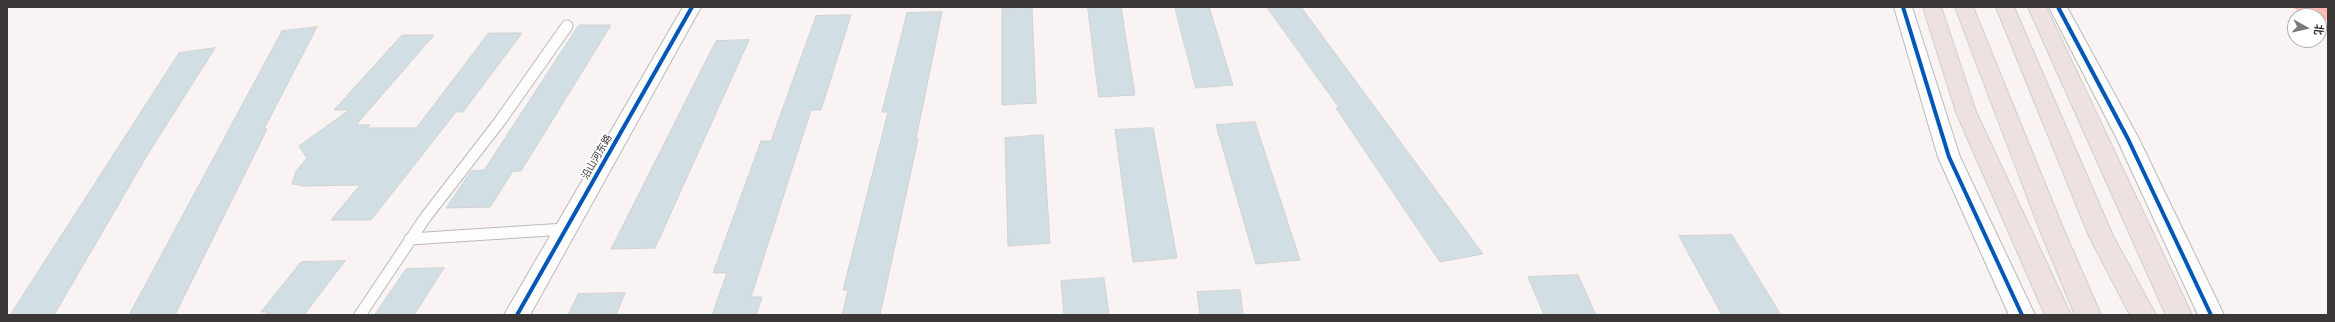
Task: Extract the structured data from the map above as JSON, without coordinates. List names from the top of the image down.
{
  "streets": {
    "street": ["沿山河东路"]
  },
  "north": "right"
}
